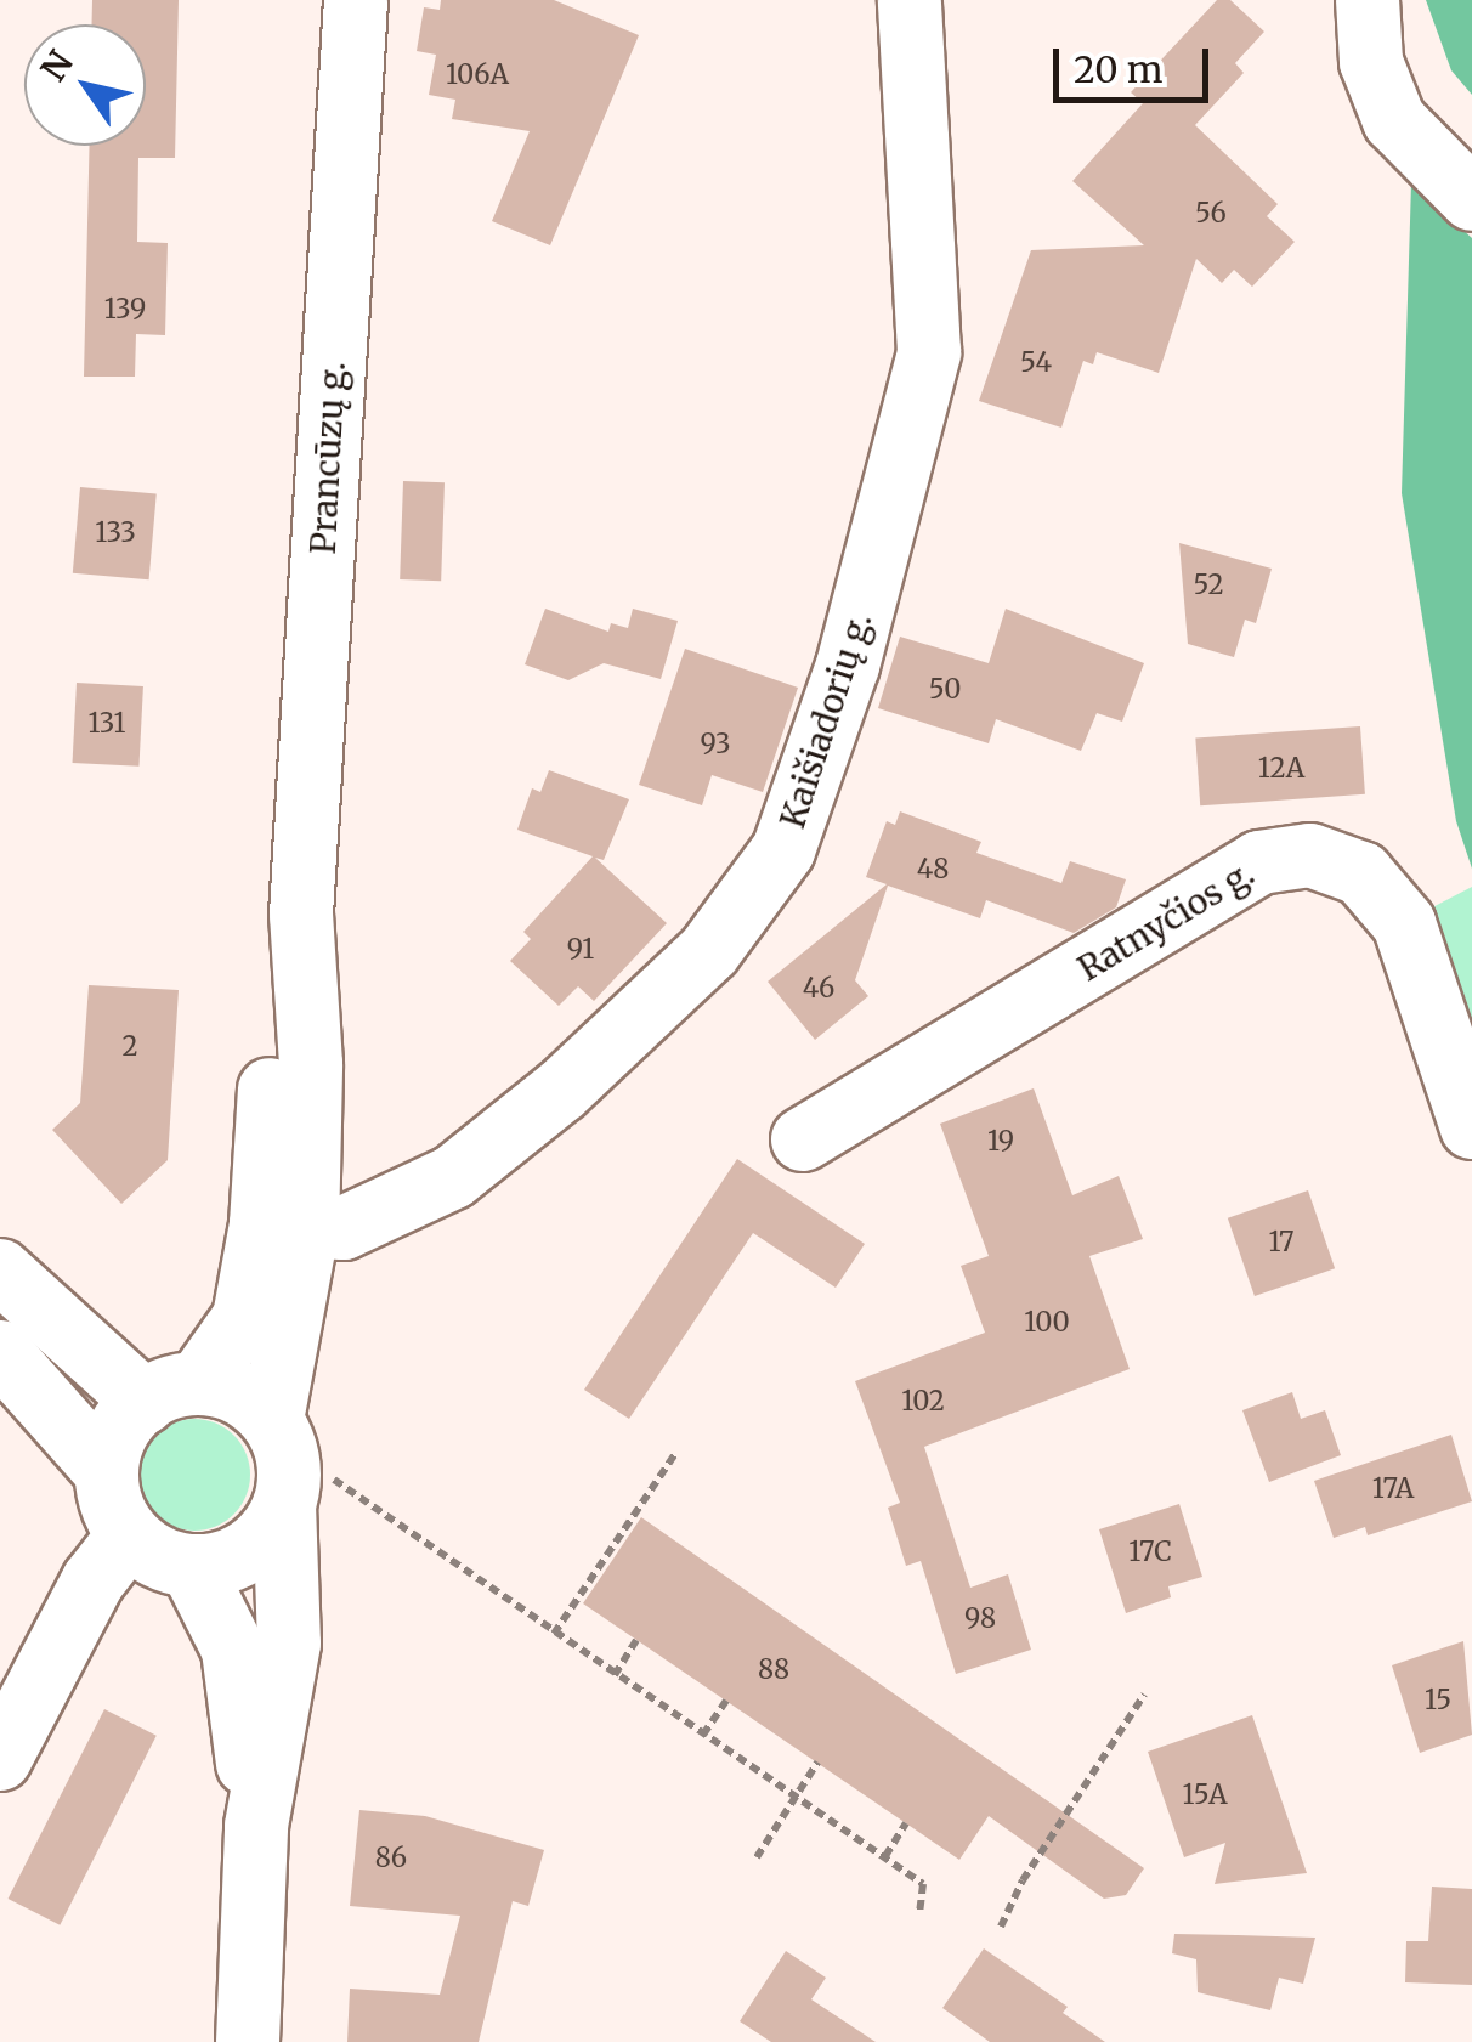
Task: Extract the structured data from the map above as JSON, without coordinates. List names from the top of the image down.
{
  "streets": {
    "street": ["Prancūzų g.", "Kaišiadorių g.", "Ratnyčios g."]
  },
  "crossings": [
    ["Prancūzų g.", "Kaišiadorių g."]
  ],
  "house_numbers": [
    "106A",
    "56",
    "139",
    "54",
    "133",
    "52",
    "50",
    "131",
    "93",
    "12A",
    "48",
    "91",
    "46",
    "2",
    "19",
    "17",
    "100",
    "102",
    "17A",
    "17C",
    "98",
    "88",
    "15",
    "15A",
    "86"
  ],
  "scale_bar": "20 m",
  "north": "top left"
}
